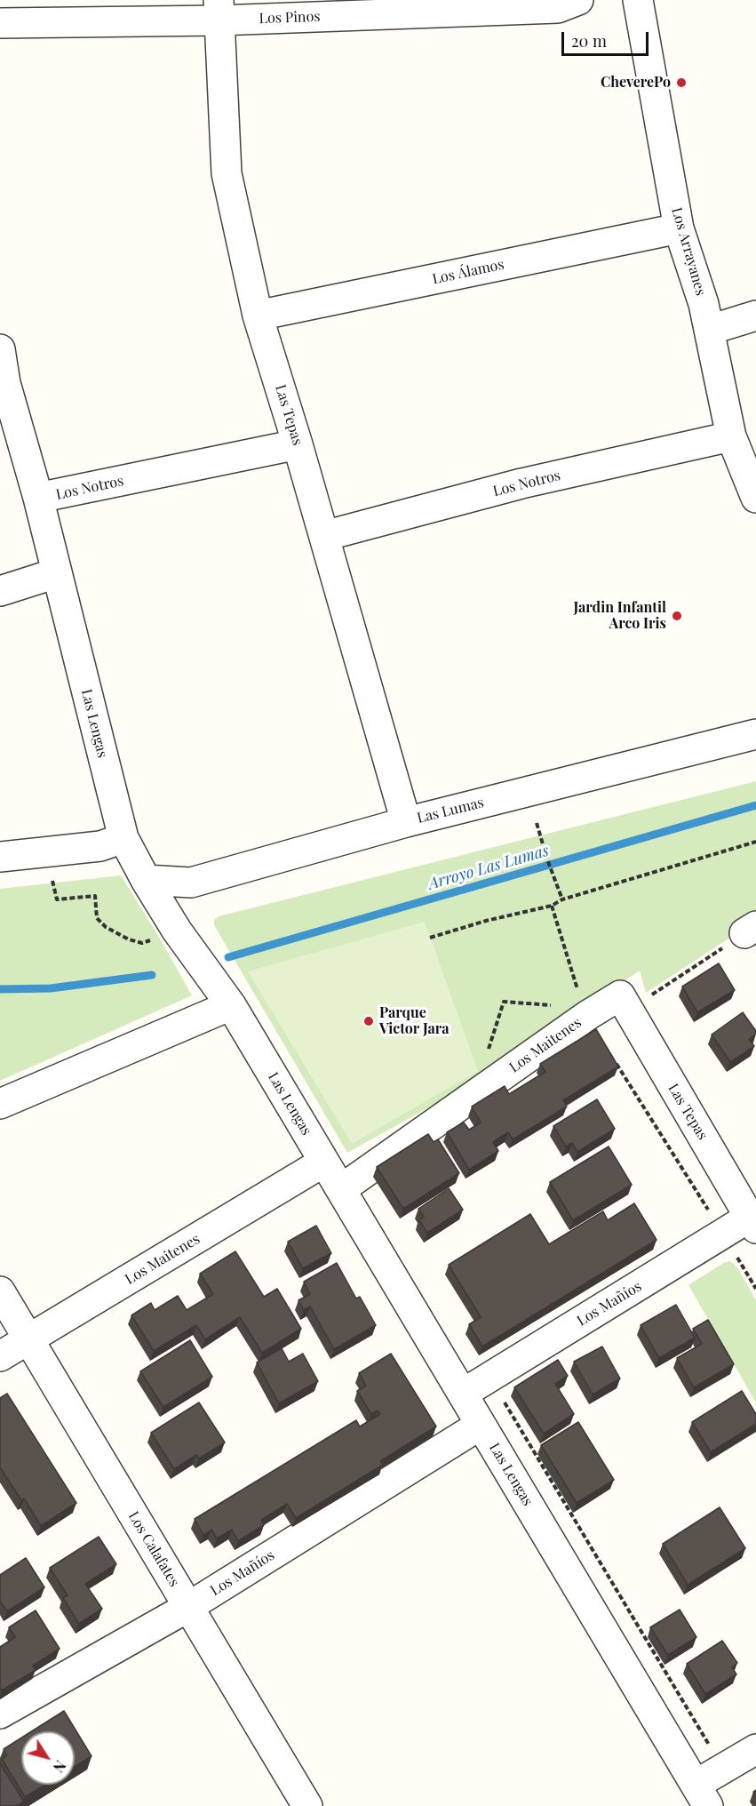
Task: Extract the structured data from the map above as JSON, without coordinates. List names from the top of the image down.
{
  "streets": {
    "street": [
      "Los Pinos",
      "Los Arrayanes",
      "Los Álamos",
      "Las Tepas",
      "Los Notros",
      "Las Lengas",
      "Las Lumas",
      "Los Maitenes",
      "Los Mañíos",
      "Los Calafates"
    ]
  },
  "crossings": [
    ["Los Pinos", "Las Tepas"],
    ["Los Arrayanes", "Los Álamos"],
    ["Los Arrayanes", "Los Notros"],
    ["Los Álamos", "Las Tepas"],
    ["Las Tepas", "Los Notros"],
    ["Las Tepas", "Las Lumas"],
    ["Las Tepas", "Los Maitenes"],
    ["Las Tepas", "Los Mañíos"],
    ["Los Notros", "Las Lengas"],
    ["Las Lengas", "Las Lumas"],
    ["Las Lengas", "Los Maitenes"],
    ["Las Lengas", "Los Mañíos"],
    ["Los Maitenes", "Los Calafates"],
    ["Los Mañíos", "Los Calafates"]
  ],
  "water": ["Arroyo Las Lumas"],
  "places": ["CheverePo", "Jardin Infantil Arco Iris", "Parque Victor Jara"],
  "scale_bar": "20 m",
  "north": "bottom right"
}
